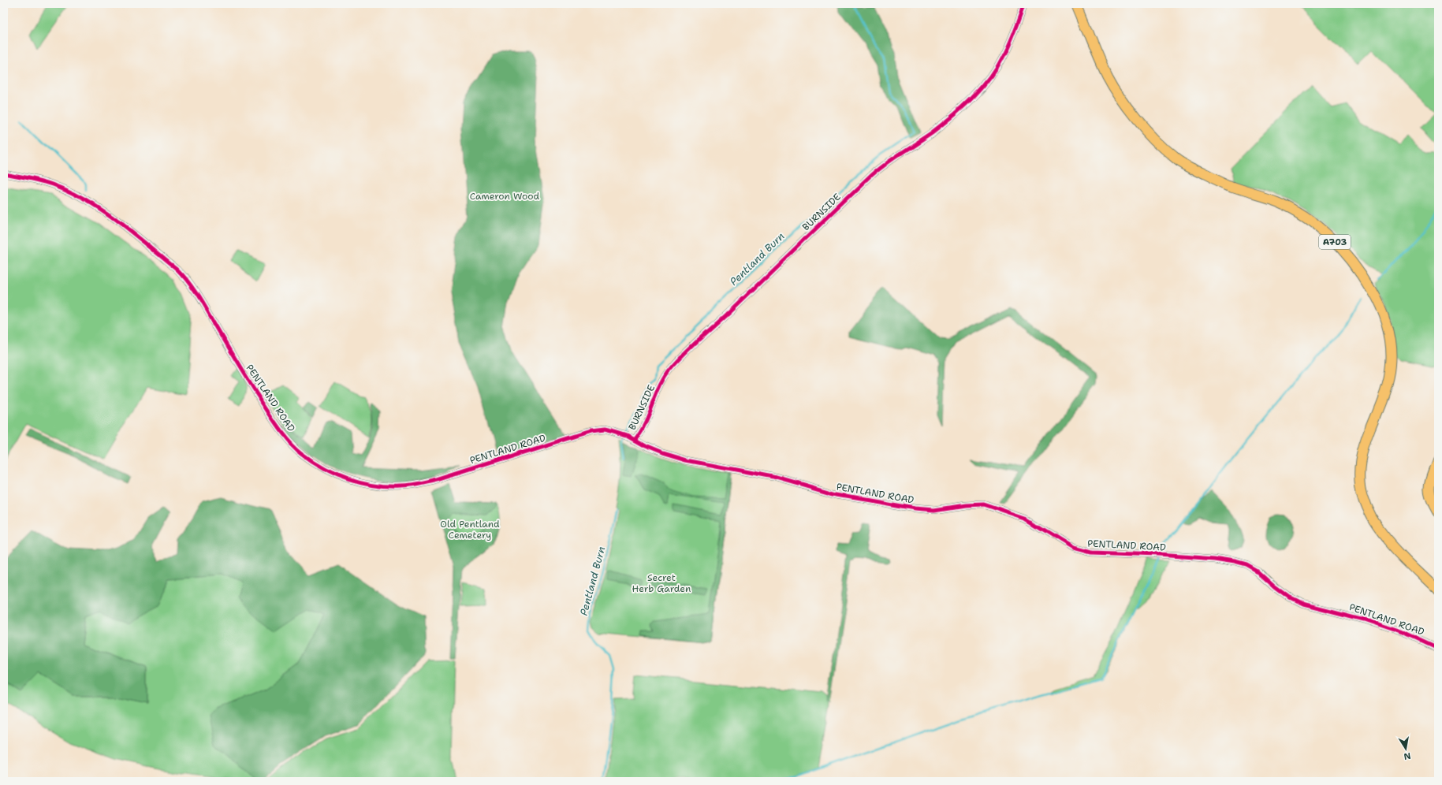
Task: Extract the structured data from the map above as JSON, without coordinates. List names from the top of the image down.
{
  "streets": {
    "main road": ["A703"],
    "street": ["BURNSIDE", "PENTLAND ROAD"]
  },
  "crossings": [
    ["BURNSIDE", "PENTLAND ROAD"]
  ],
  "water": ["Pentland Burn"],
  "parks": ["Cameron Wood", "Old Pentland Cemetery", "Secret Herb Garden"],
  "north": "bottom"
}
